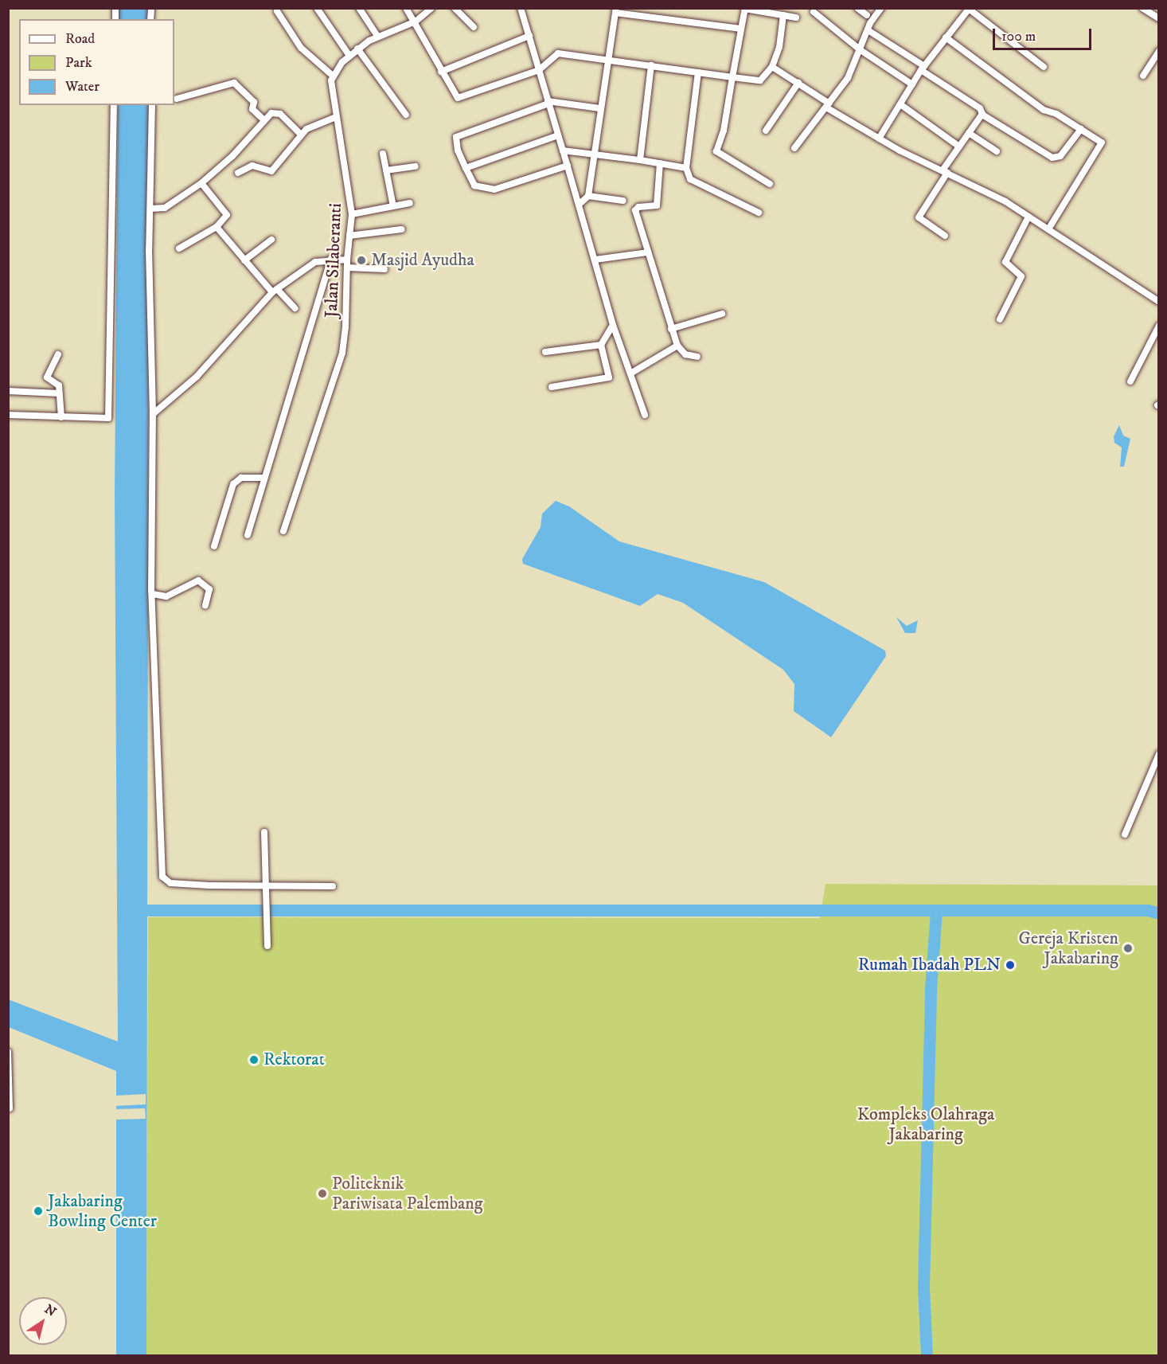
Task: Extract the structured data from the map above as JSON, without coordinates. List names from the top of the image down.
{
  "streets": {
    "street": ["Jalan Silaberanti"]
  },
  "parks": ["Kompleks Olahraga Jakabaring"],
  "places": [
    "Masjid Ayudha",
    "Gereja Kristen Jakabaring",
    "Rumah Ibadah PLN",
    "Rektorat",
    "Politeknik Pariwisata Palembang",
    "Jakabaring Bowling Center"
  ],
  "legend": ["Road", "Park", "Water"],
  "scale_bar": "100 m",
  "north": "top right"
}
